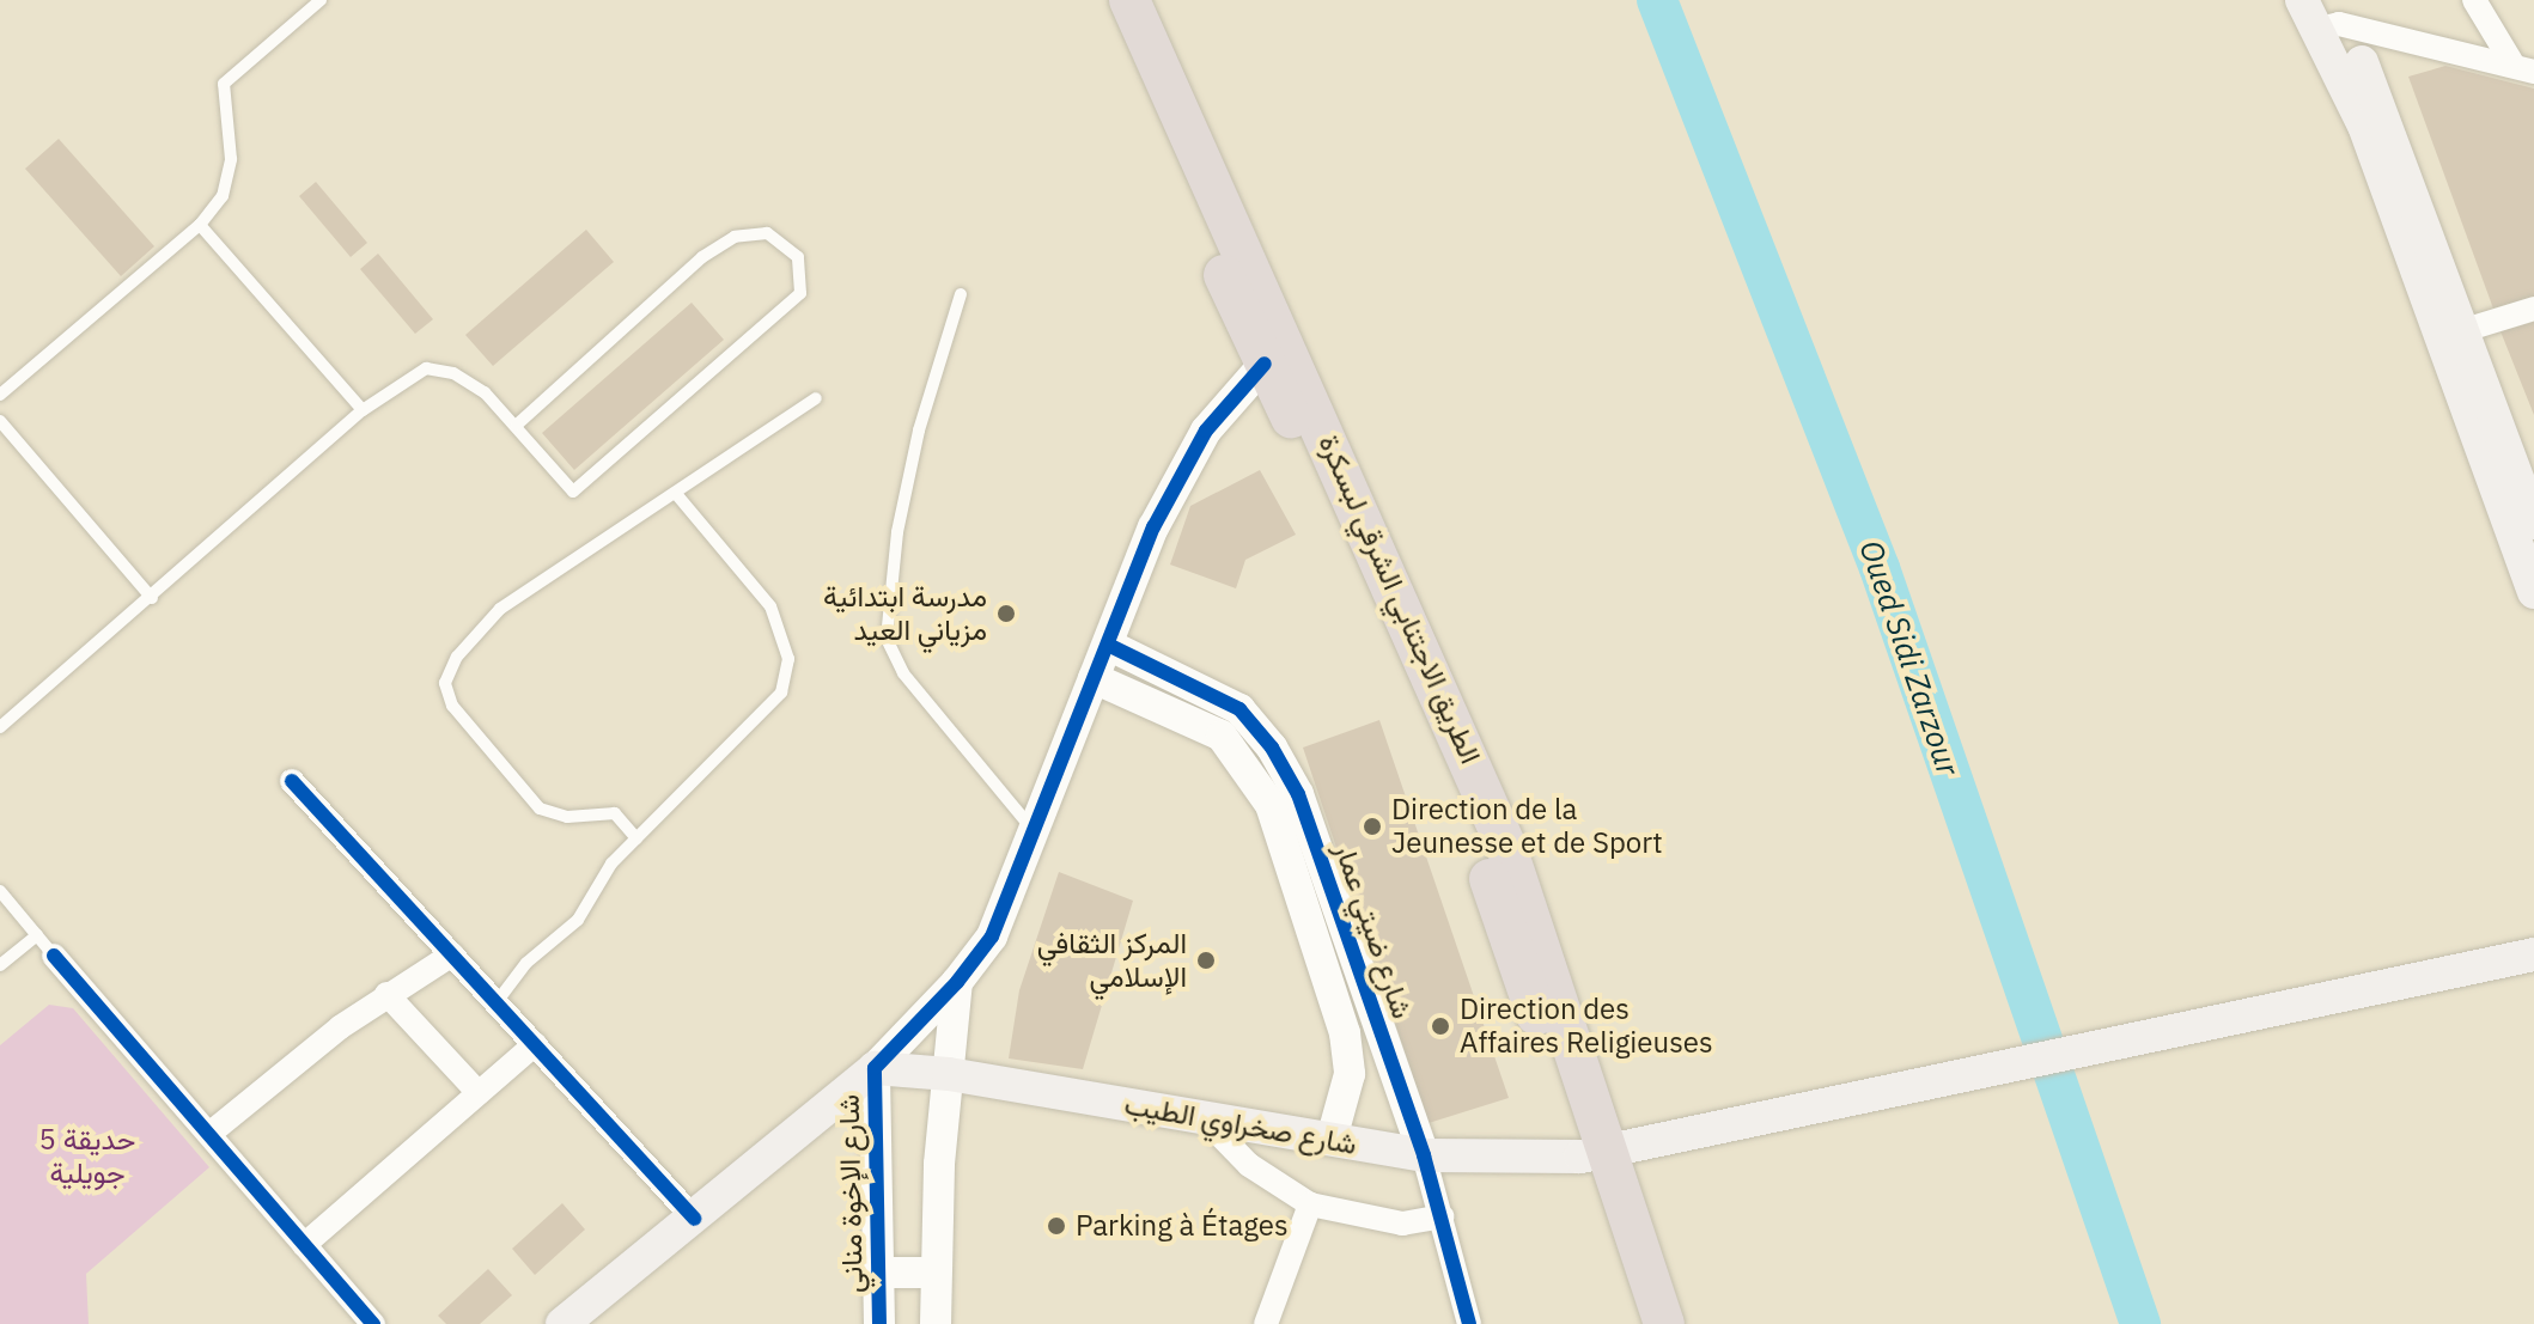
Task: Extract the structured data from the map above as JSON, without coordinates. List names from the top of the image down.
{
  "streets": {
    "highway": ["الطريق الاجتنابي الشرقي لبسكرة"],
    "main road": ["شارع صخراوي الطيب"],
    "street": ["شارع ضيتي عمار", "شارع الإخوة مناني"]
  },
  "crossings": [
    ["الطريق الاجتنابي الشرقي لبسكرة", "شارع صخراوي الطيب"],
    ["الطريق الاجتنابي الشرقي لبسكرة", "شارع الإخوة مناني"],
    ["شارع ضيتي عمار", "شارع صخراوي الطيب"],
    ["شارع ضيتي عمار", "شارع الإخوة مناني"],
    ["شارع صخراوي الطيب", "شارع الإخوة مناني"]
  ],
  "water": ["Oued Sidi Zarzour"],
  "parks": ["حديقة 5 جويلية"],
  "places": [
    "مدرسة ابتدائية مزياني العيد",
    "Direction de la Jeunesse et de Sport",
    "المركز الثقافي الإسلامي",
    "Direction des Affaires Religieuses",
    "Parking à Étages"
  ]
}
